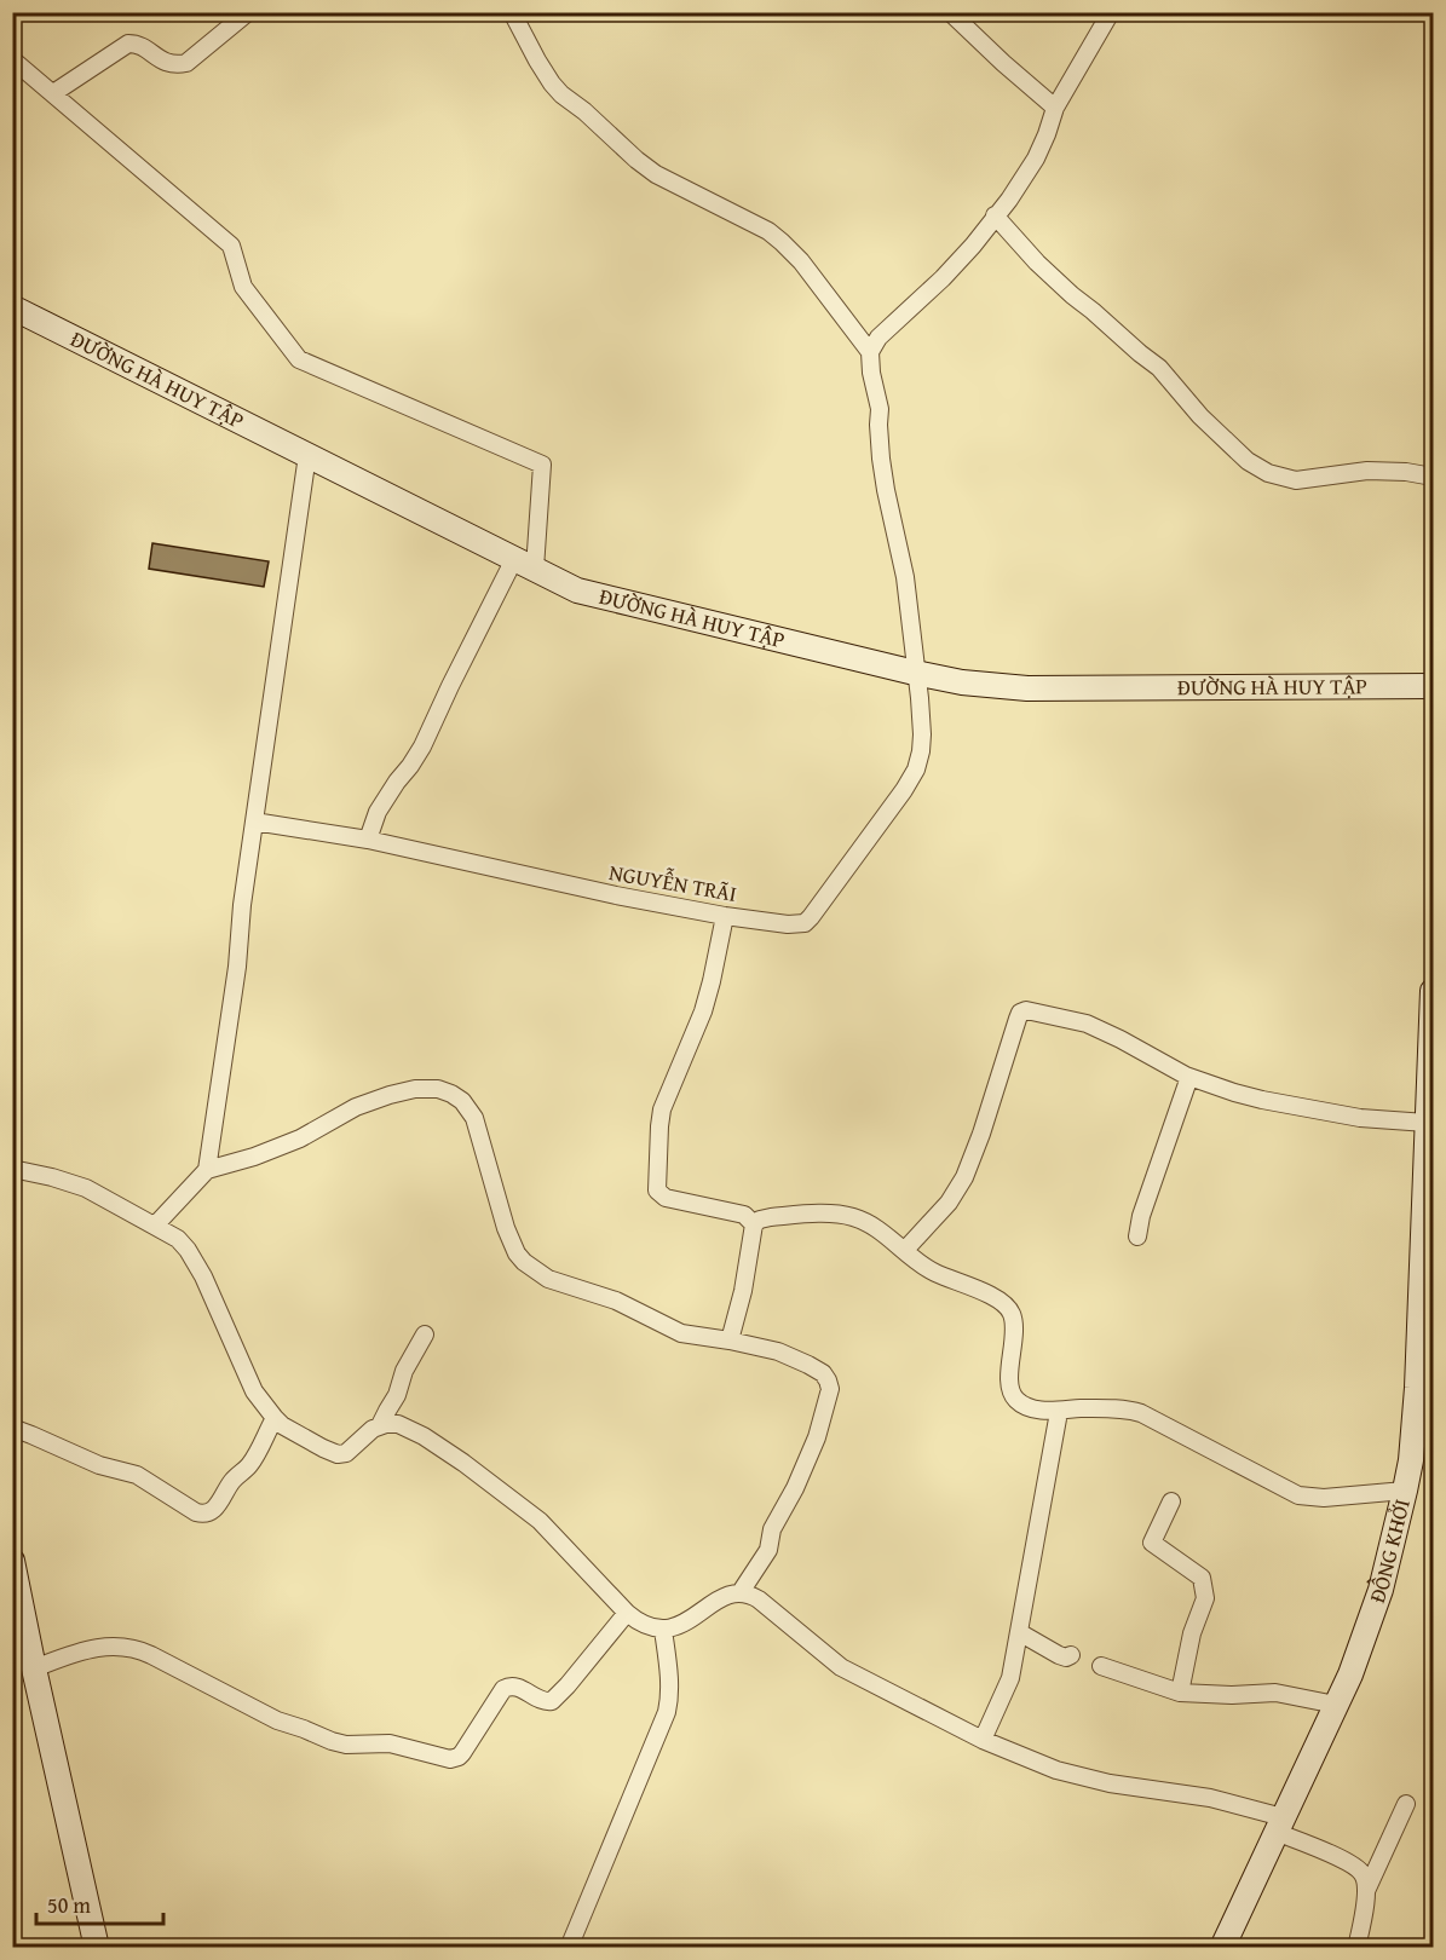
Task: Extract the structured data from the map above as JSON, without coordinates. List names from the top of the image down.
{
  "streets": {
    "street": ["ĐƯỜNG HÀ HUY TẬP", "NGUYỄN TRÃI", "ĐỒNG KHỞI"]
  },
  "crossings": [
    ["ĐƯỜNG HÀ HUY TẬP", "NGUYỄN TRÃI"]
  ],
  "scale_bar": "50 m"
}
